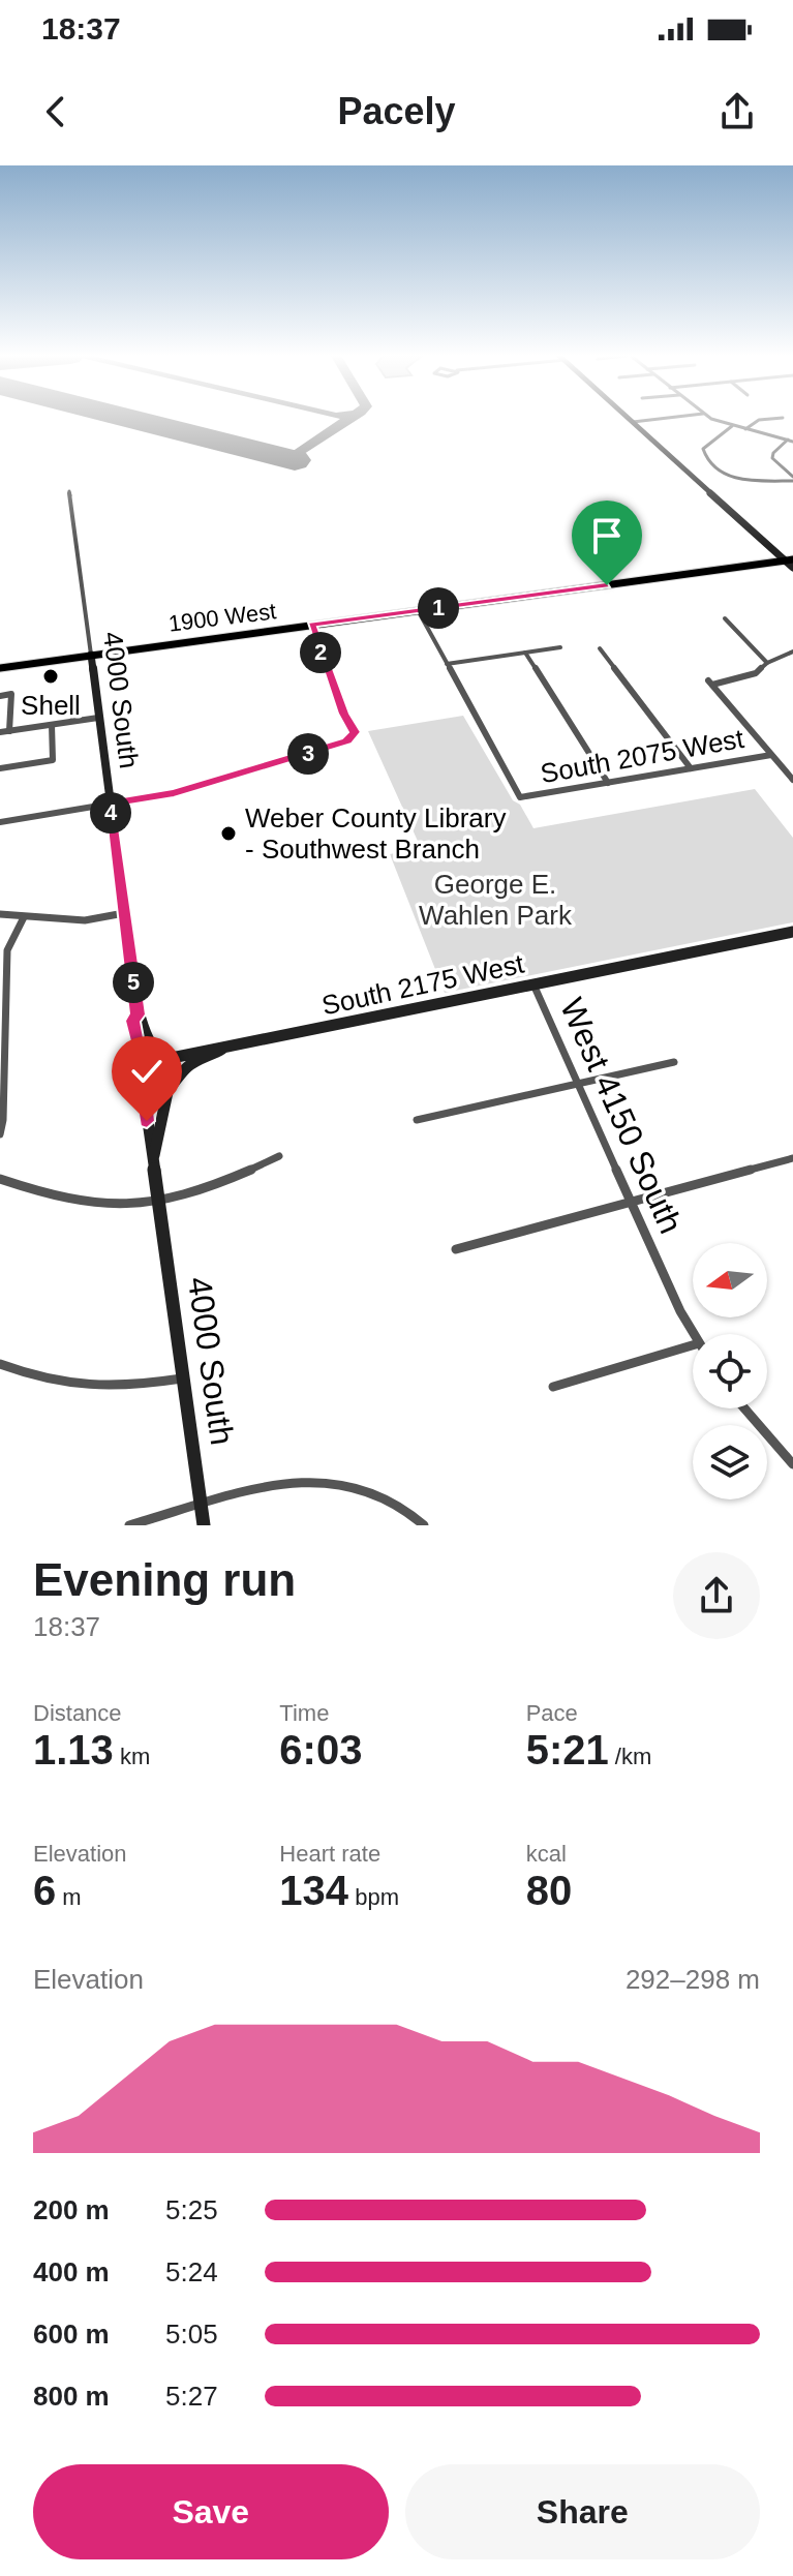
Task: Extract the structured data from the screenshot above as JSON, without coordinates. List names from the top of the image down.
{
  "streets": {
    "main road": ["1900 West"],
    "street": [
      "4000 South",
      "South 2075 West",
      "South 2175 West",
      "West 4150 South"
    ]
  },
  "crossings": [
    ["1900 West", "4000 South"],
    ["4000 South", "South 2175 West"],
    ["South 2175 West", "West 4150 South"]
  ],
  "parks": ["George E. Wahlen Park"],
  "places": ["Shell", "Weber County Library - Southwest Branch"],
  "north": "left",
  "page": {
    "status": "18:37",
    "header": "Pacely",
    "pins": [
      "1",
      "2",
      "3",
      "4",
      "5"
    ],
    "heading": ["Evening run", "18:37"],
    "stats": [
      ["Distance", "1.13 km"],
      ["Time", "6:03"],
      ["Pace", "5:21 /km"],
      ["Elevation", "6 m"],
      ["Heart rate", "134 bpm"],
      ["kcal", "80"]
    ],
    "chart": ["Elevation", "292–298 m"],
    "list": [
      {
        "name": "200 m",
        "note": "5:25"
      },
      {
        "name": "400 m",
        "note": "5:24"
      },
      {
        "name": "600 m",
        "note": "5:05"
      },
      {
        "name": "800 m",
        "note": "5:27"
      }
    ],
    "buttons": ["Save", "Share"]
  }
}
